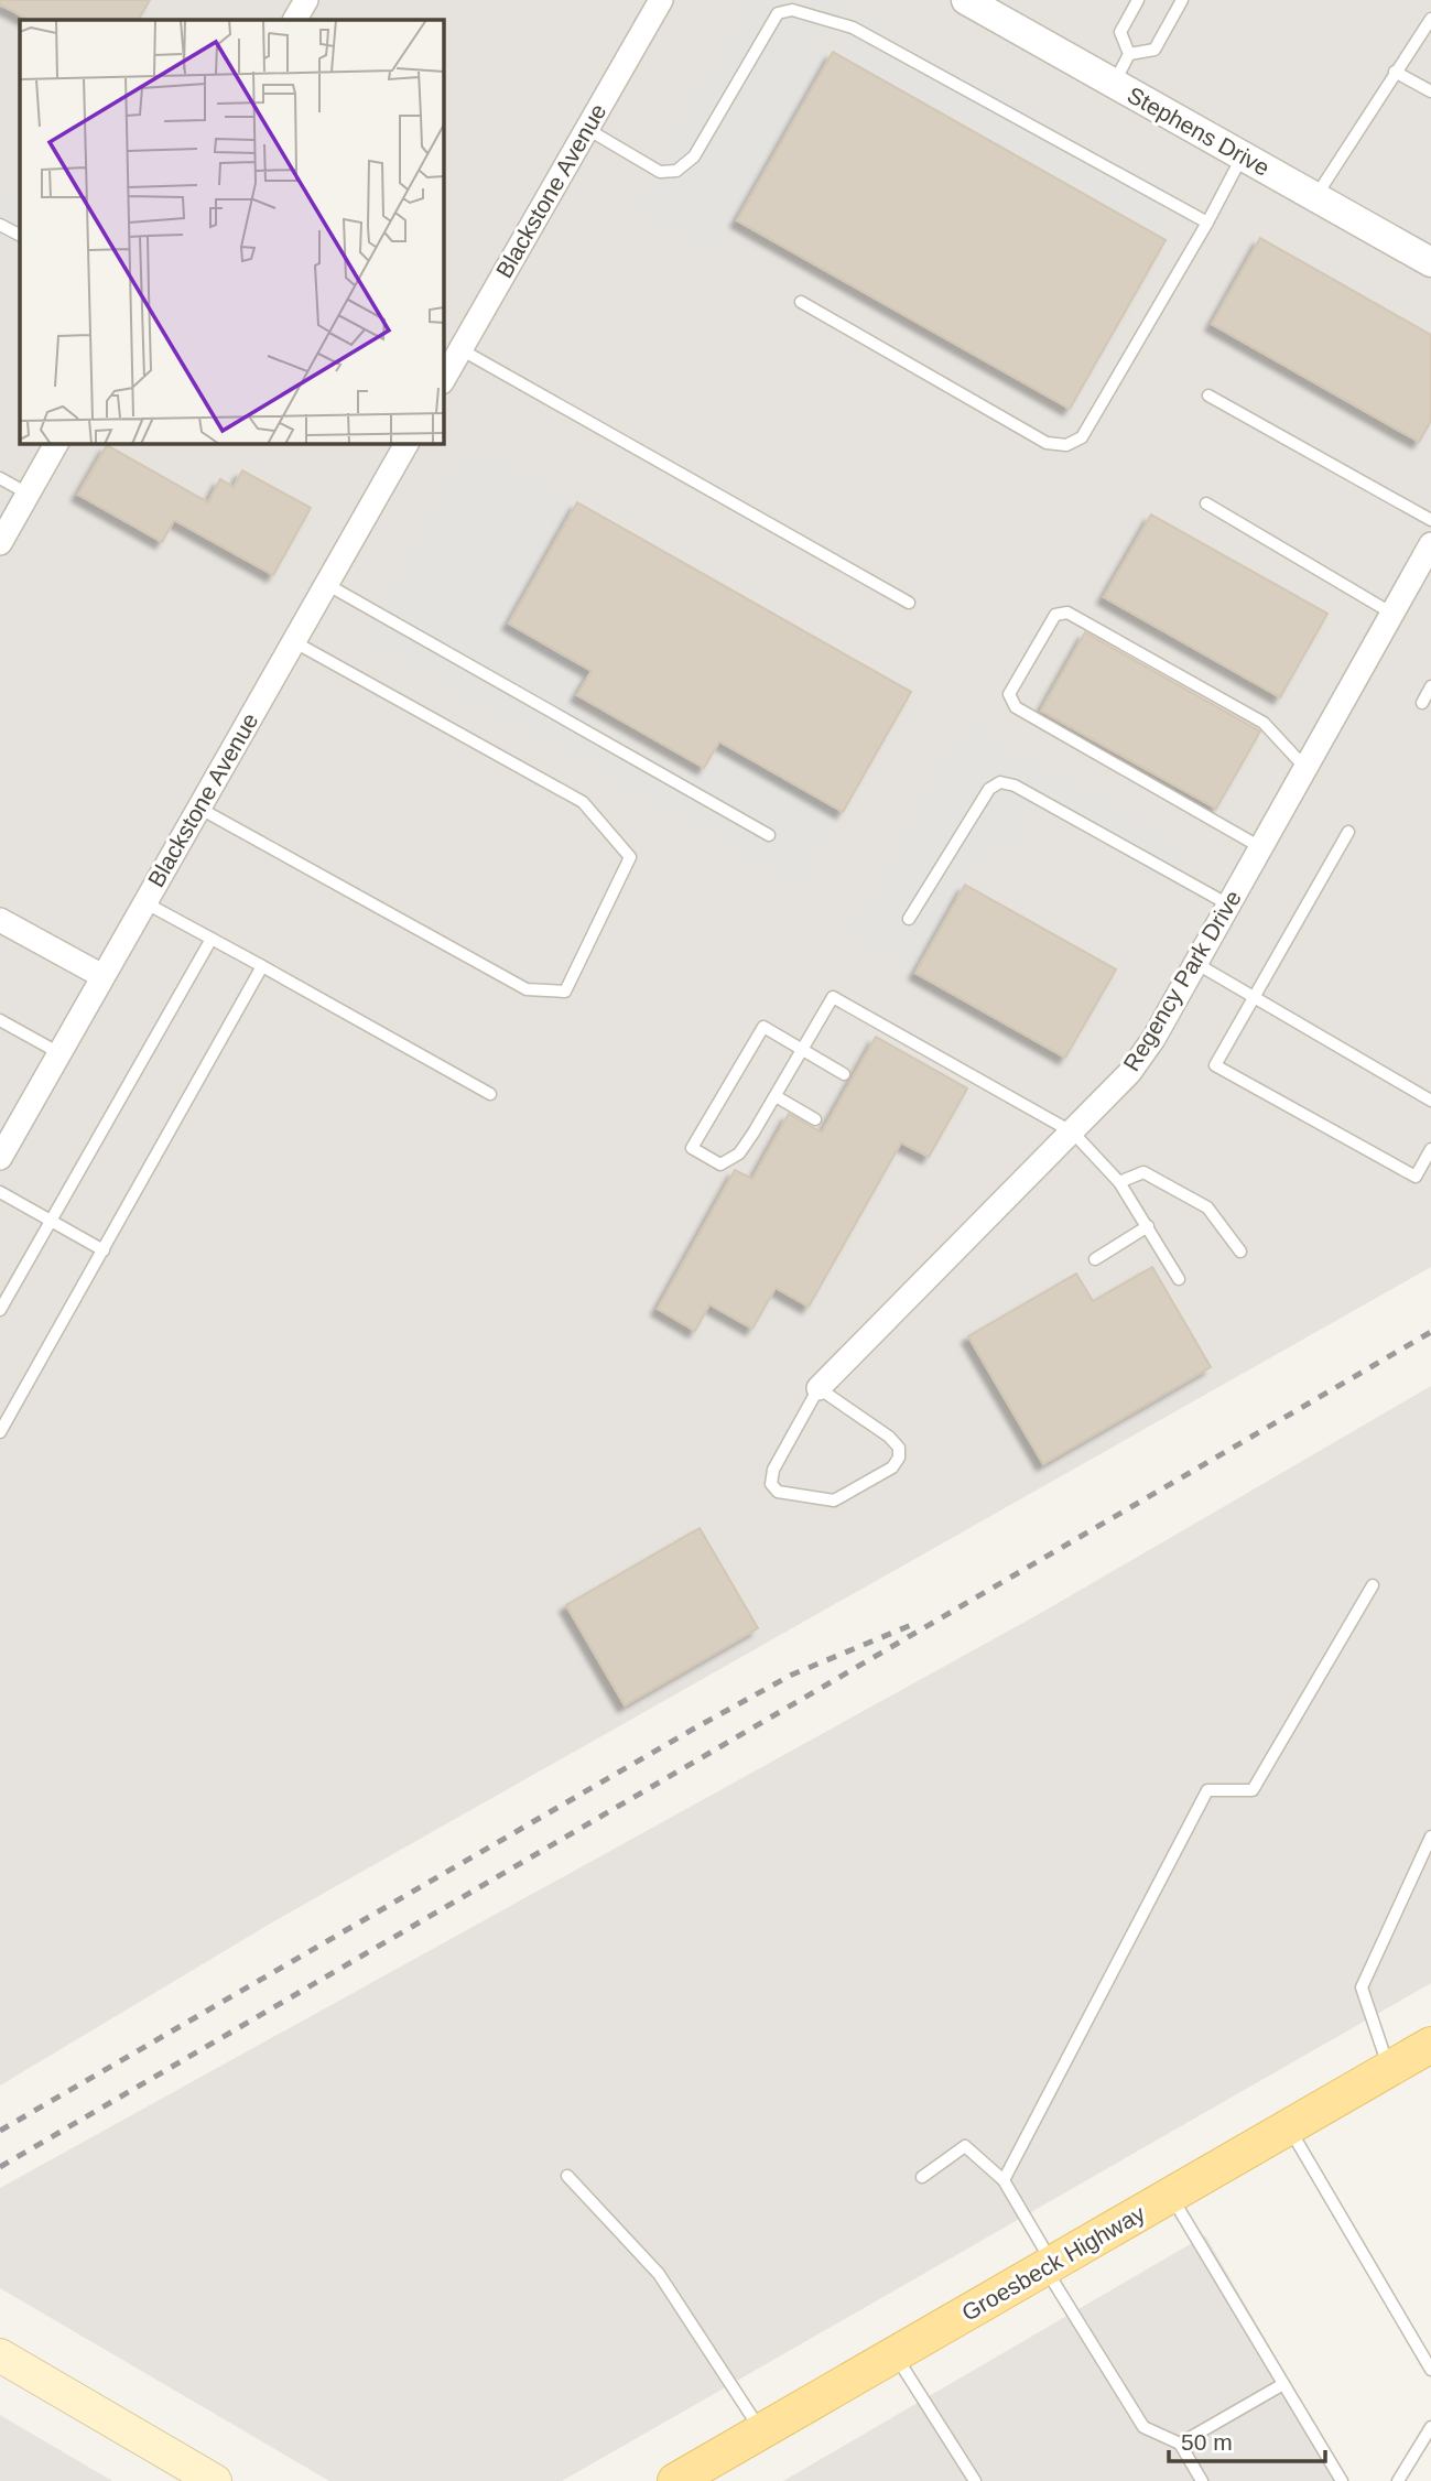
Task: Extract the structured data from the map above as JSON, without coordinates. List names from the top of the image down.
{
  "streets": {
    "main road": ["Groesbeck Highway"],
    "street": ["Stephens Drive", "Blackstone Avenue", "Regency Park Drive"]
  },
  "scale_bar": "50 m"
}
